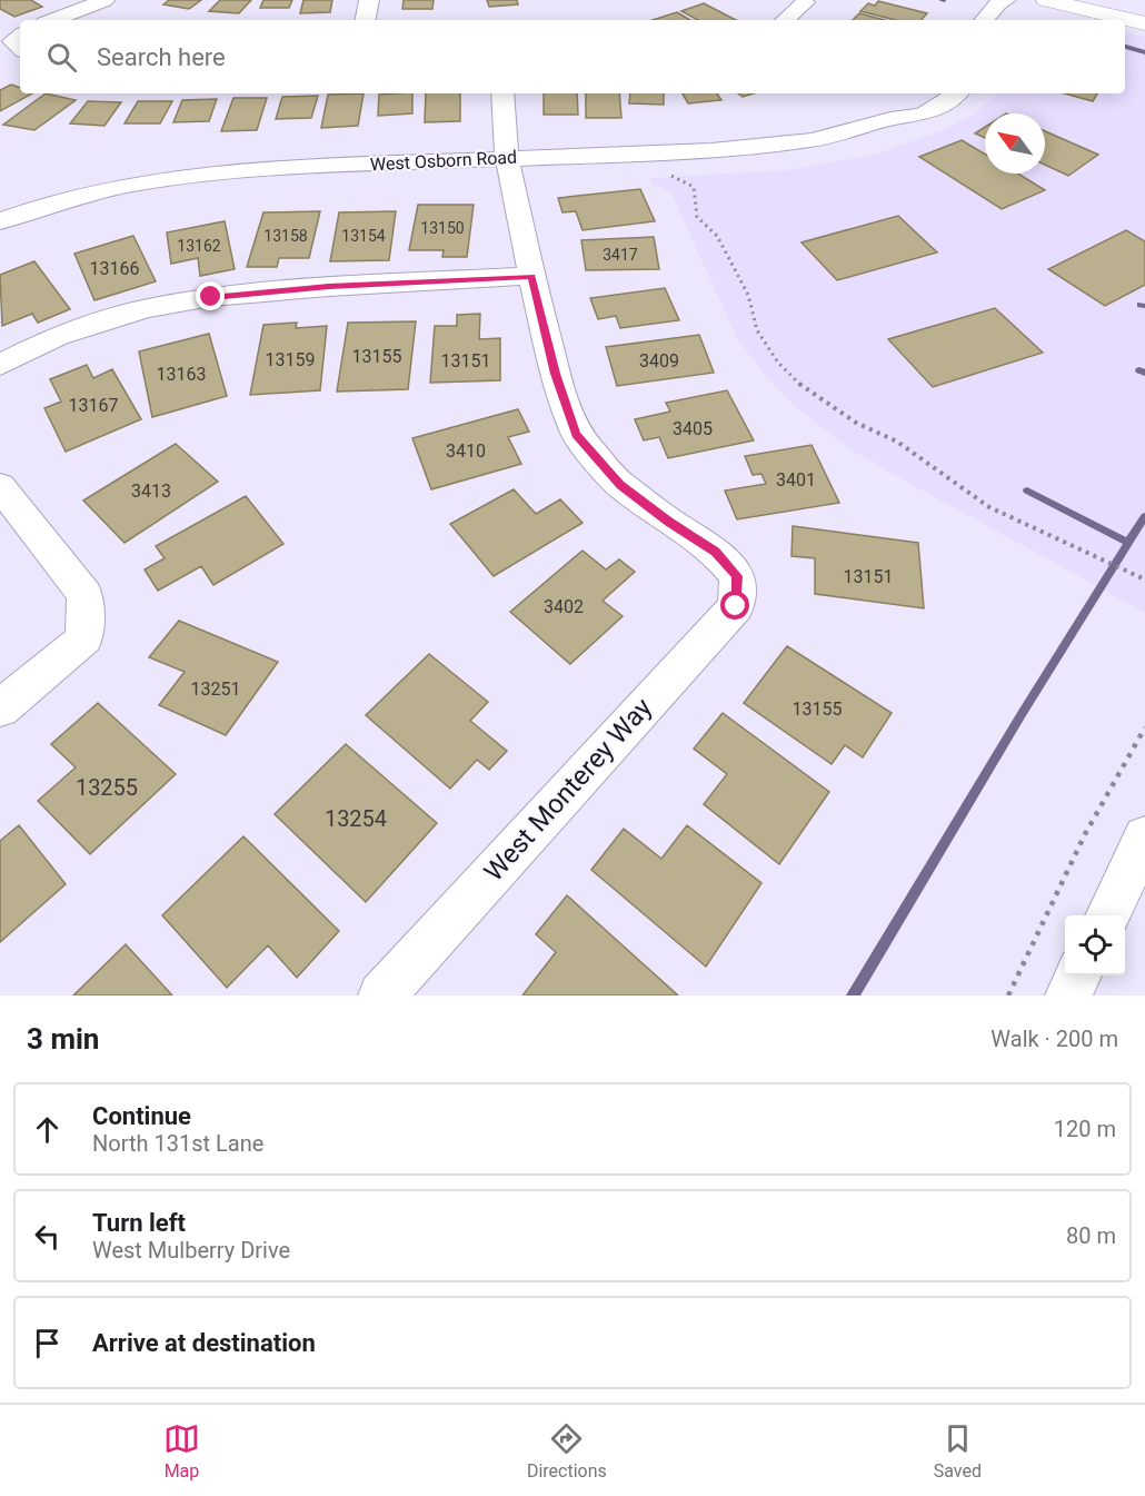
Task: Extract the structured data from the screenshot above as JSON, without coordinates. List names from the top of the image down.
{
  "streets": {
    "street": ["West Osborn Road", "West Monterey Way"]
  },
  "house_numbers": [
    "13150",
    "13158",
    "13154",
    "13162",
    "3417",
    "13166",
    "13155",
    "13159",
    "13151",
    "3409",
    "13163",
    "13167",
    "3405",
    "3410",
    "3401",
    "3413",
    "13151",
    "3402",
    "13251",
    "13155",
    "13255",
    "13254"
  ],
  "north": "top left",
  "page": {
    "search": "Search here",
    "heading": ["3 min", "Walk · 200 m"],
    "list": [
      ["Continue", "North 131st Lane", "120 m"],
      ["Turn left", "West Mulberry Drive", "80 m"],
      "Arrive at destination"
    ],
    "nav": ["Map", "Directions", "Saved"]
  }
}
